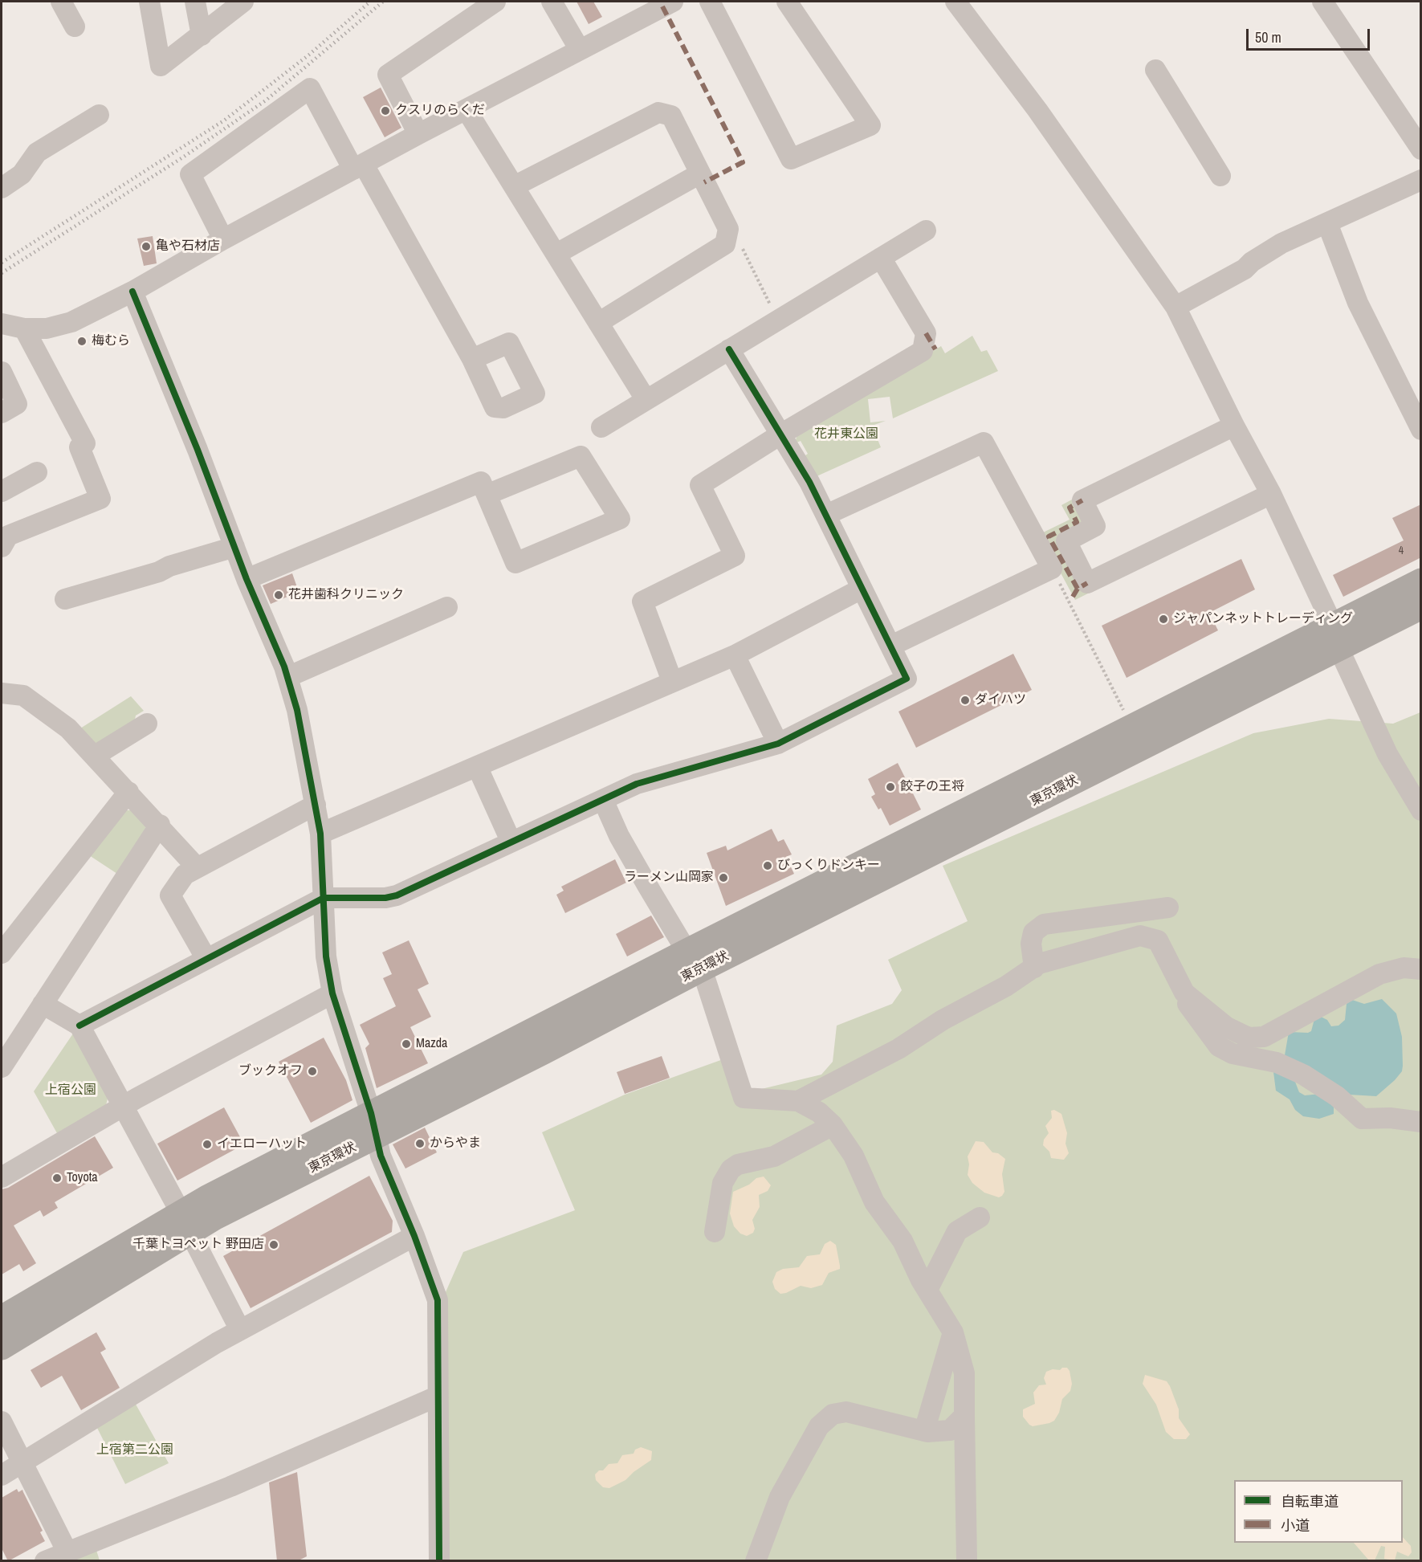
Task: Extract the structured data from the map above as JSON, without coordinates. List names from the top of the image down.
{
  "streets": {
    "highway": ["東京環状"]
  },
  "parks": ["花井東公園", "上宿公園", "上宿第二公園"],
  "places": [
    "クスリのらくだ",
    "亀や石材店",
    "梅むら",
    "花井歯科クリニック",
    "ジャパンネットトレーディング",
    "ダイハツ",
    "餃子の王将",
    "びっくりドンキー",
    "ラーメン山岡家",
    "Mazda",
    "ブックオフ",
    "からやま",
    "イエローハット",
    "Toyota",
    "千葉トヨペット 野田店"
  ],
  "house_numbers": ["4"],
  "legend": ["自転車道", "小道"],
  "scale_bar": "50 m"
}
